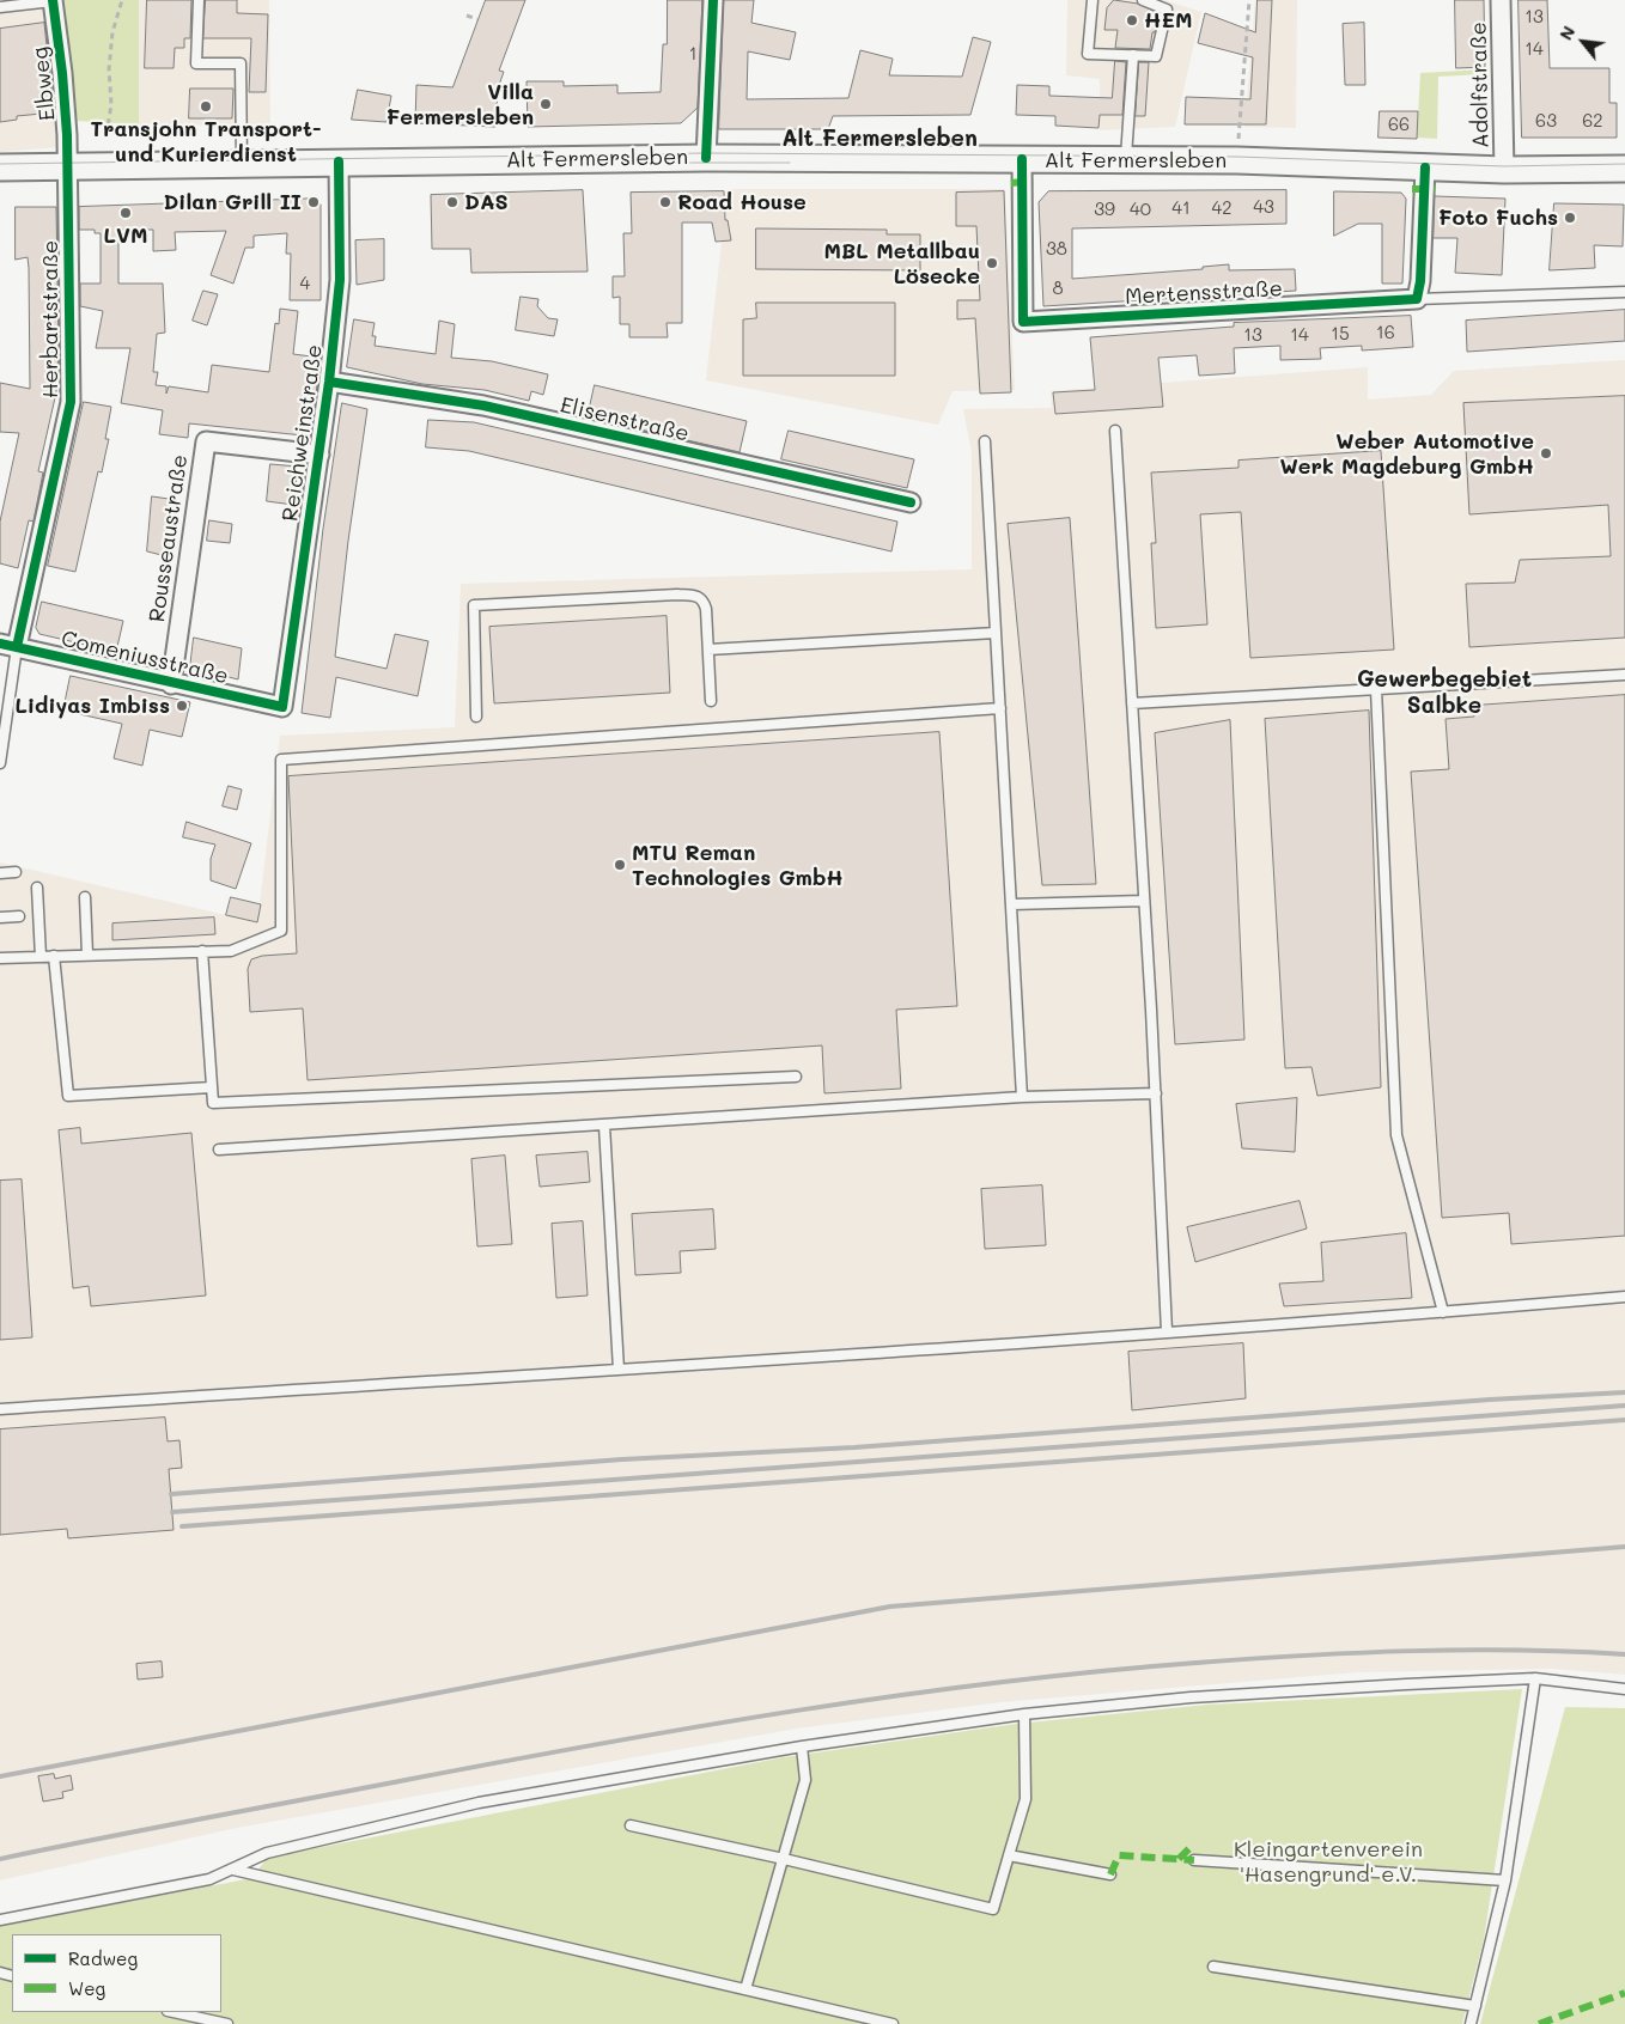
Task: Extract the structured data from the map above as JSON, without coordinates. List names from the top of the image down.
{
  "streets": {
    "main road": ["Alt Fermersleben"],
    "street": [
      "Elbweg",
      "Adolfstraße",
      "Mertensstraße",
      "Herbartstraße",
      "Elisenstraße",
      "Reichweinstraße",
      "Rousseaustraße",
      "Comeniusstraße"
    ]
  },
  "crossings": [
    ["Elbweg", "Alt Fermersleben"],
    ["Elbweg", "Herbartstraße"],
    ["Adolfstraße", "Alt Fermersleben"],
    ["Alt Fermersleben", "Mertensstraße"],
    ["Alt Fermersleben", "Herbartstraße"],
    ["Alt Fermersleben", "Reichweinstraße"],
    ["Herbartstraße", "Comeniusstraße"],
    ["Elisenstraße", "Reichweinstraße"],
    ["Reichweinstraße", "Rousseaustraße"],
    ["Reichweinstraße", "Comeniusstraße"],
    ["Rousseaustraße", "Comeniusstraße"]
  ],
  "districts": ["Alt Fermersleben", "Gewerbegebiet Salbke"],
  "parks": ["Kleingartenverein 'Hasengrund' e.V."],
  "places": [
    "HEM",
    "Villa Fermersleben",
    "Transjohn Transport- und Kurierdienst",
    "Dilan Grill II",
    "DAS",
    "Road House",
    "LVM",
    "Foto Fuchs",
    "MBL Metallbau Lösecke",
    "Weber Automotive Werk Magdeburg GmbH",
    "Lidiyas Imbiss",
    "MTU Reman Technologies GmbH"
  ],
  "house_numbers": [
    "13",
    "14",
    "1",
    "63",
    "62",
    "66",
    "43",
    "41",
    "42",
    "39",
    "40",
    "38",
    "4",
    "8",
    "16",
    "15",
    "13",
    "14"
  ],
  "legend": ["Radweg", "Weg"],
  "north": "top left"
}
